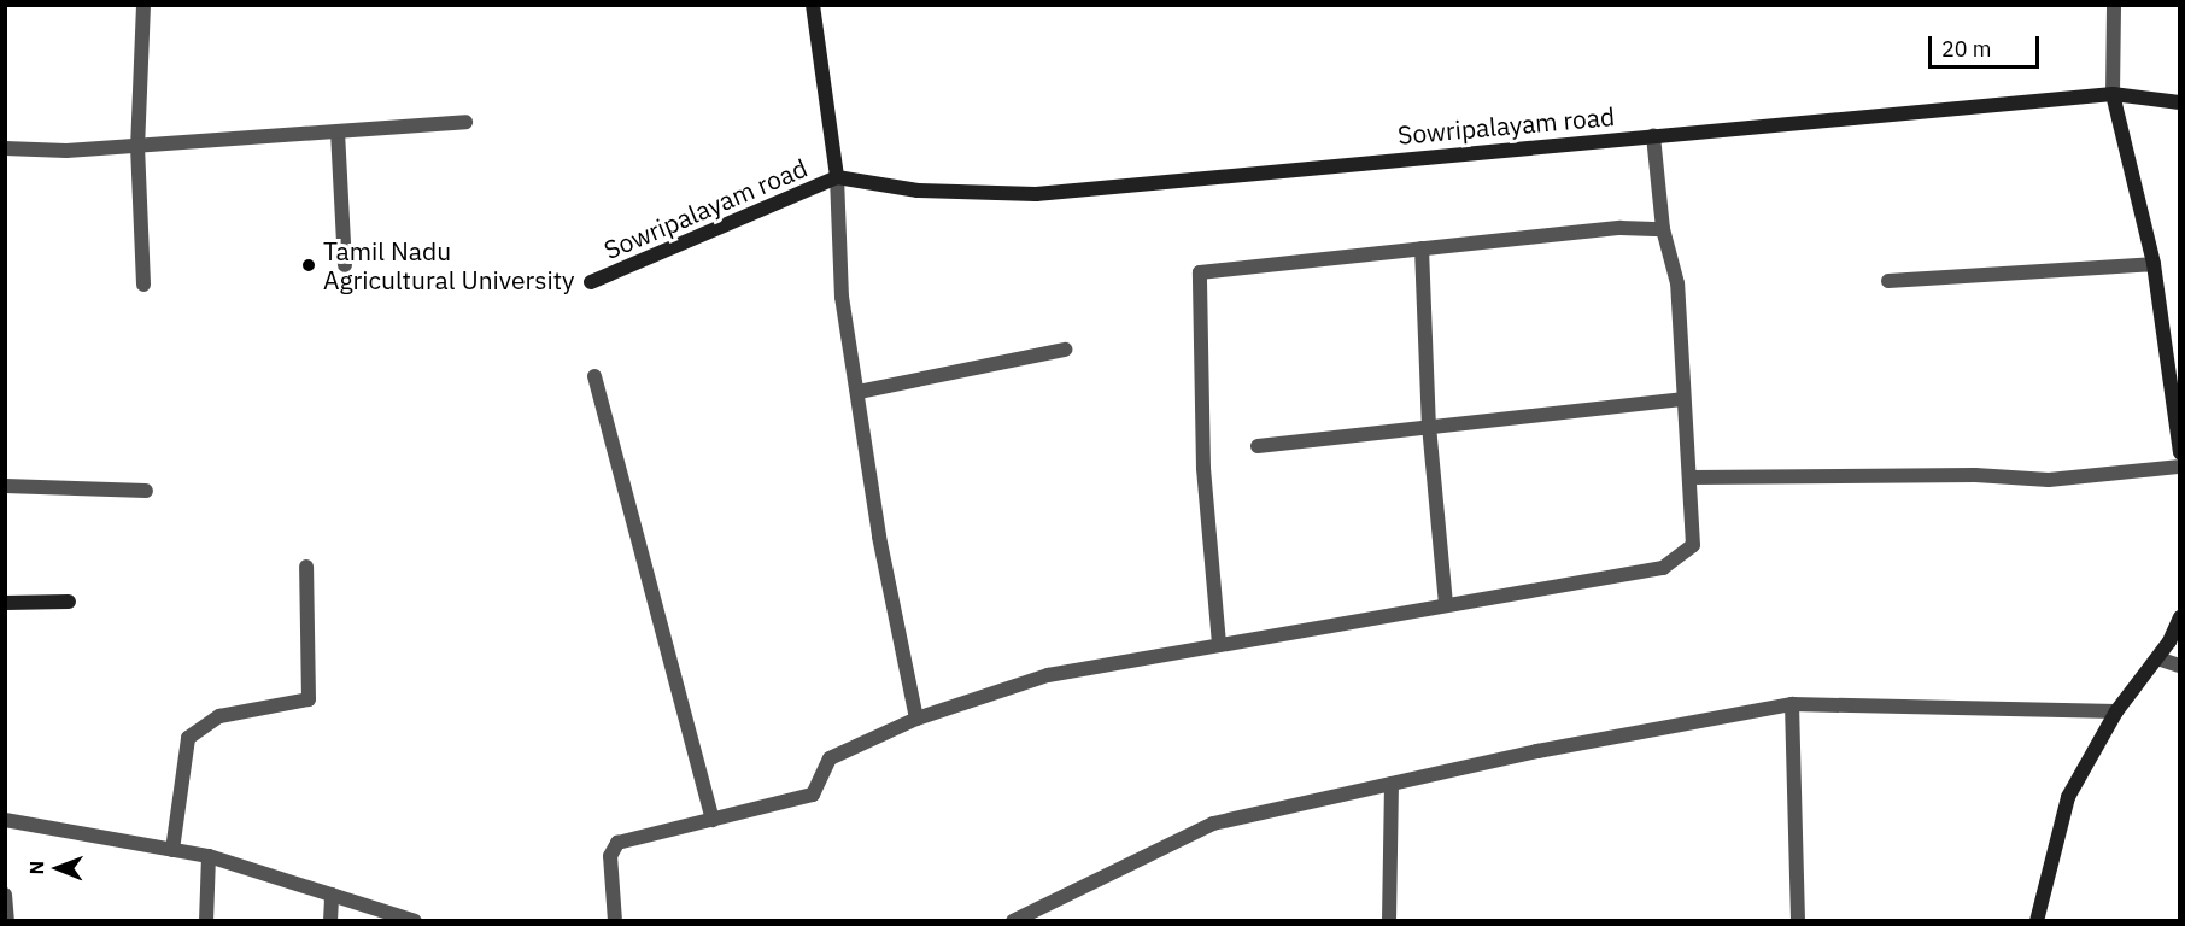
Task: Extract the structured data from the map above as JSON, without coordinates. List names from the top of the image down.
{
  "streets": {
    "street": ["Sowripalayam road"]
  },
  "places": ["Tamil Nadu Agricultural University"],
  "scale_bar": "20 m",
  "north": "left"
}
